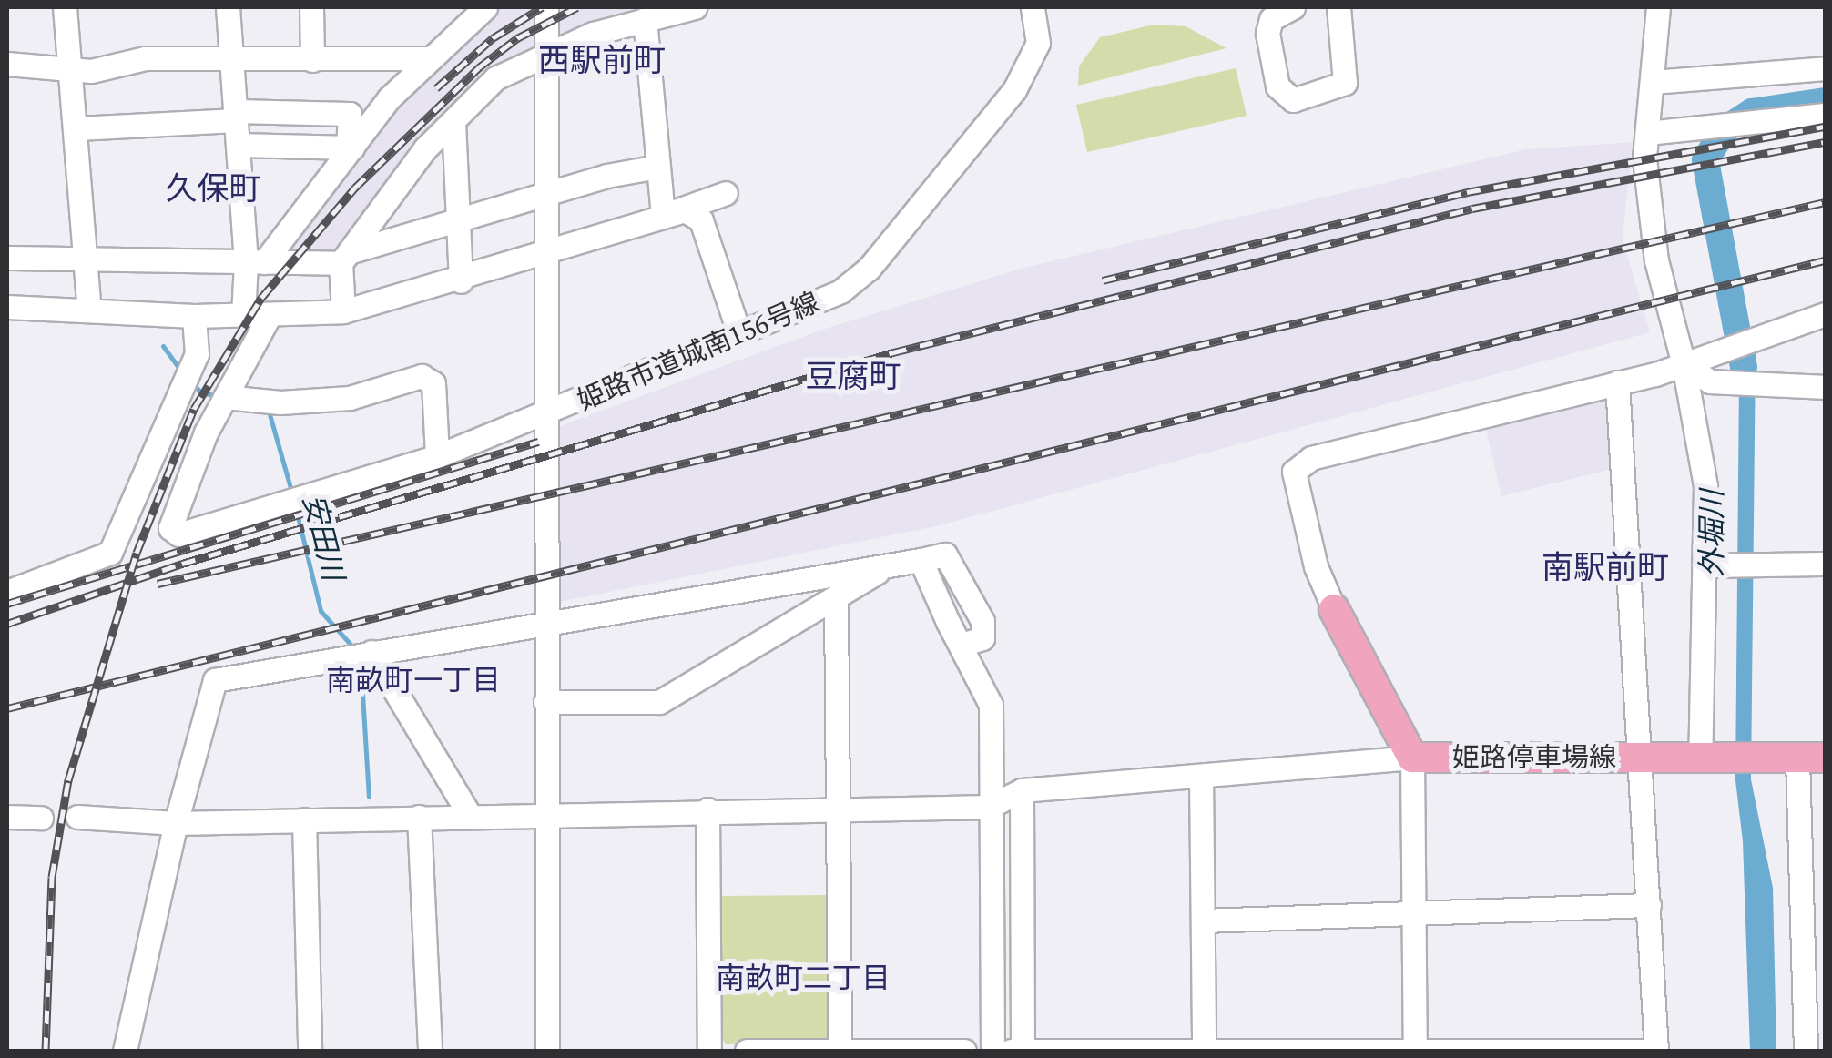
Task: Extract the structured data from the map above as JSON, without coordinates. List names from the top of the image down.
{
  "streets": {
    "main road": ["姫路停車場線"],
    "street": ["姫路市道城南156号線"]
  },
  "districts": [
    "西駅前町",
    "久保町",
    "豆腐町",
    "南駅前町",
    "南畝町一丁目",
    "南畝町二丁目"
  ],
  "water": ["外堀川", "安田川"]
}
